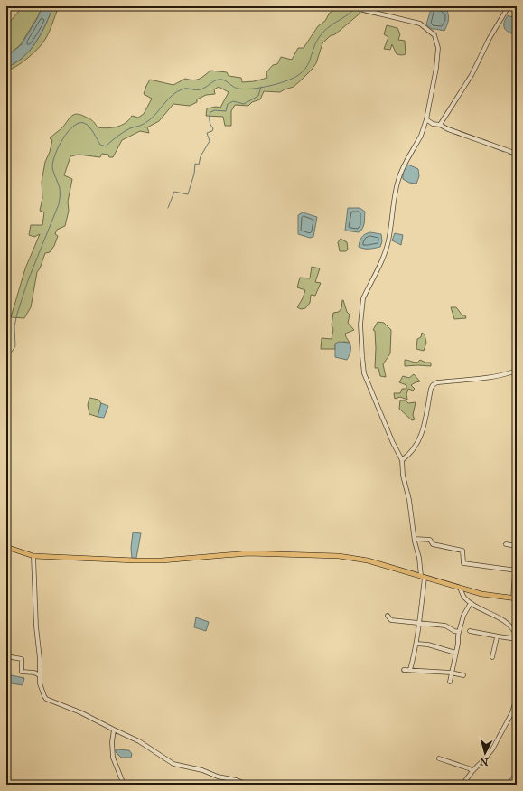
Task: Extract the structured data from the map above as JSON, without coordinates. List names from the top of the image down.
{
  "north": "bottom"
}
